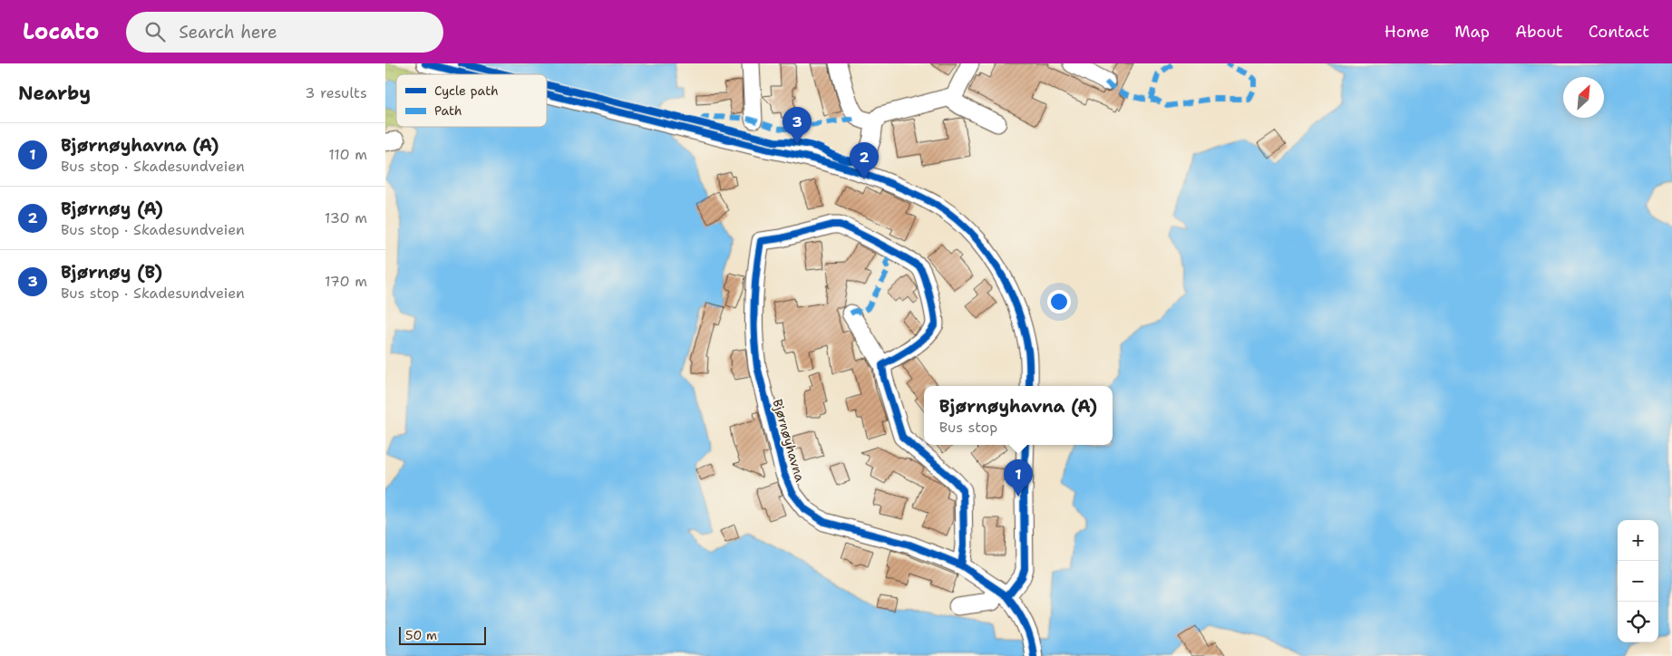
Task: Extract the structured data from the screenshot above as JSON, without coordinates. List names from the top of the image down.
{
  "streets": {
    "street": ["Bjørnøyhavna"]
  },
  "legend": ["Cycle path", "Path"],
  "scale_bar": "50 m",
  "north": "top right",
  "page": {
    "header": "Locato",
    "search": "Search here",
    "nav": [
      "Home",
      "Map",
      "About",
      "Contact"
    ],
    "heading": ["Nearby", "3 results"],
    "pins": ["3", "2", "1"],
    "list": [
      {
        "mark": "1",
        "name": "Bjørnøyhavna (A)",
        "note": "Bus stop · Skadesundveien",
        "value": "110 m"
      },
      {
        "mark": "2",
        "name": "Bjørnøy (A)",
        "note": "Bus stop · Skadesundveien",
        "value": "130 m"
      },
      {
        "mark": "3",
        "name": "Bjørnøy (B)",
        "note": "Bus stop · Skadesundveien",
        "value": "170 m"
      }
    ],
    "popup": ["Bjørnøyhavna (A)", "Bus stop"],
    "map_buttons": ["+", "−"],
    "scale": "50 m"
  }
}
